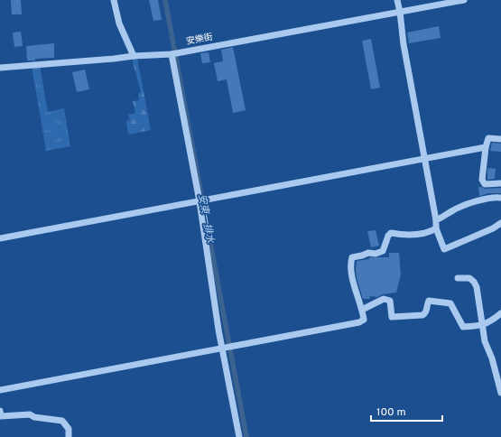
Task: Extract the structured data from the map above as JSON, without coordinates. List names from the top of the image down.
{
  "streets": {
    "street": ["安樂街"]
  },
  "water": ["安東一排水"],
  "scale_bar": "100 m"
}
